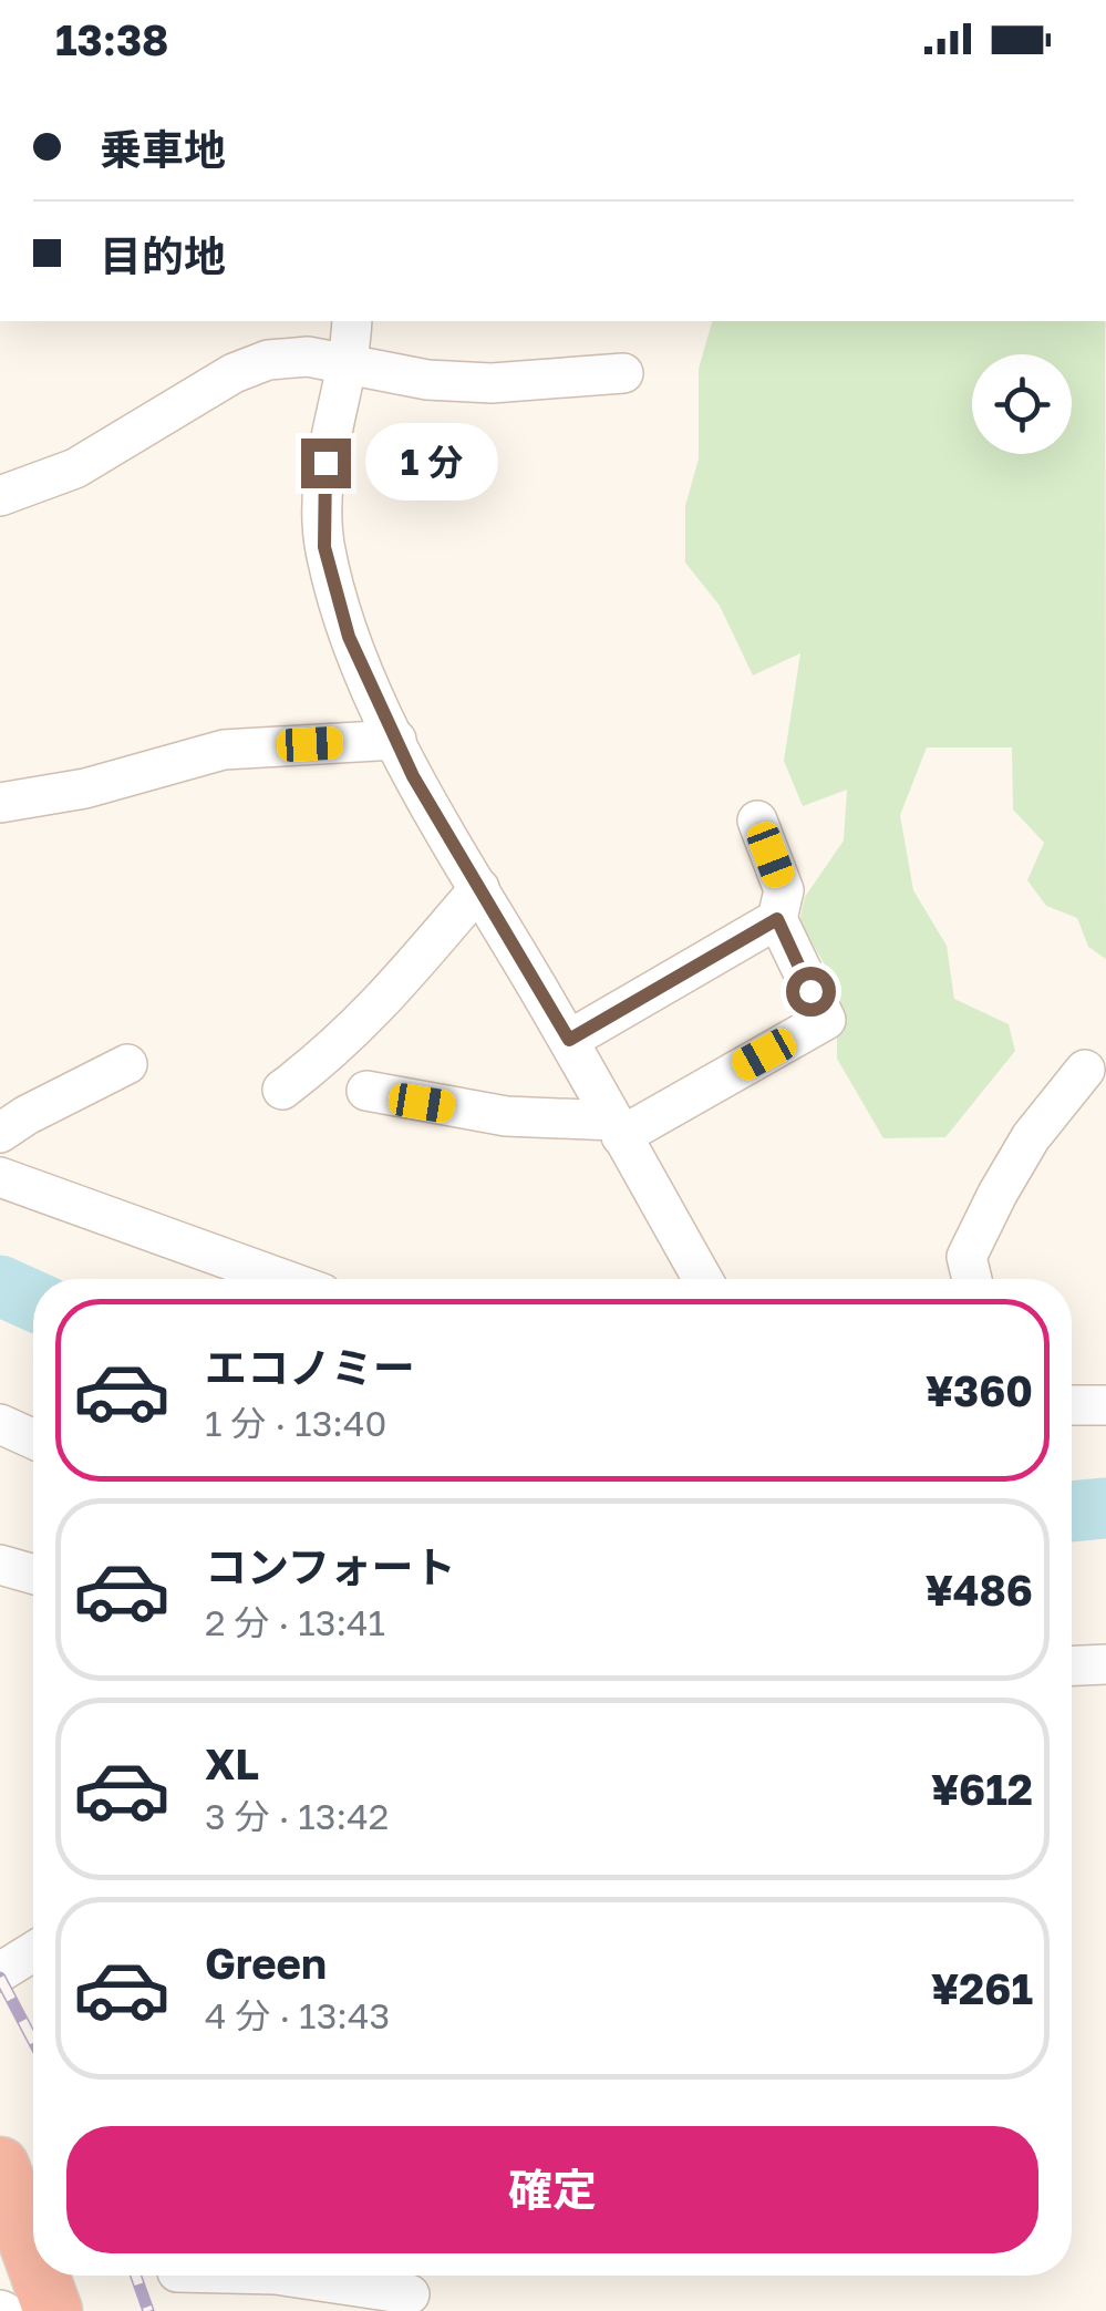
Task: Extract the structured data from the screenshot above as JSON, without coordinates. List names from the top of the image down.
{
  "page": {
    "status": "13:38",
    "banner": ["乗車地", "目的地"],
    "bubble": "1 分",
    "list": [
      {
        "name": "エコノミー",
        "note": "1 分 · 13:40",
        "value": "¥360"
      },
      {
        "name": "コンフォート",
        "note": "2 分 · 13:41",
        "value": "¥486"
      },
      {
        "name": "XL",
        "note": "3 分 · 13:42",
        "value": "¥612"
      },
      {
        "name": "Green",
        "note": "4 分 · 13:43",
        "value": "¥261"
      }
    ],
    "buttons": "確定"
  }
}
